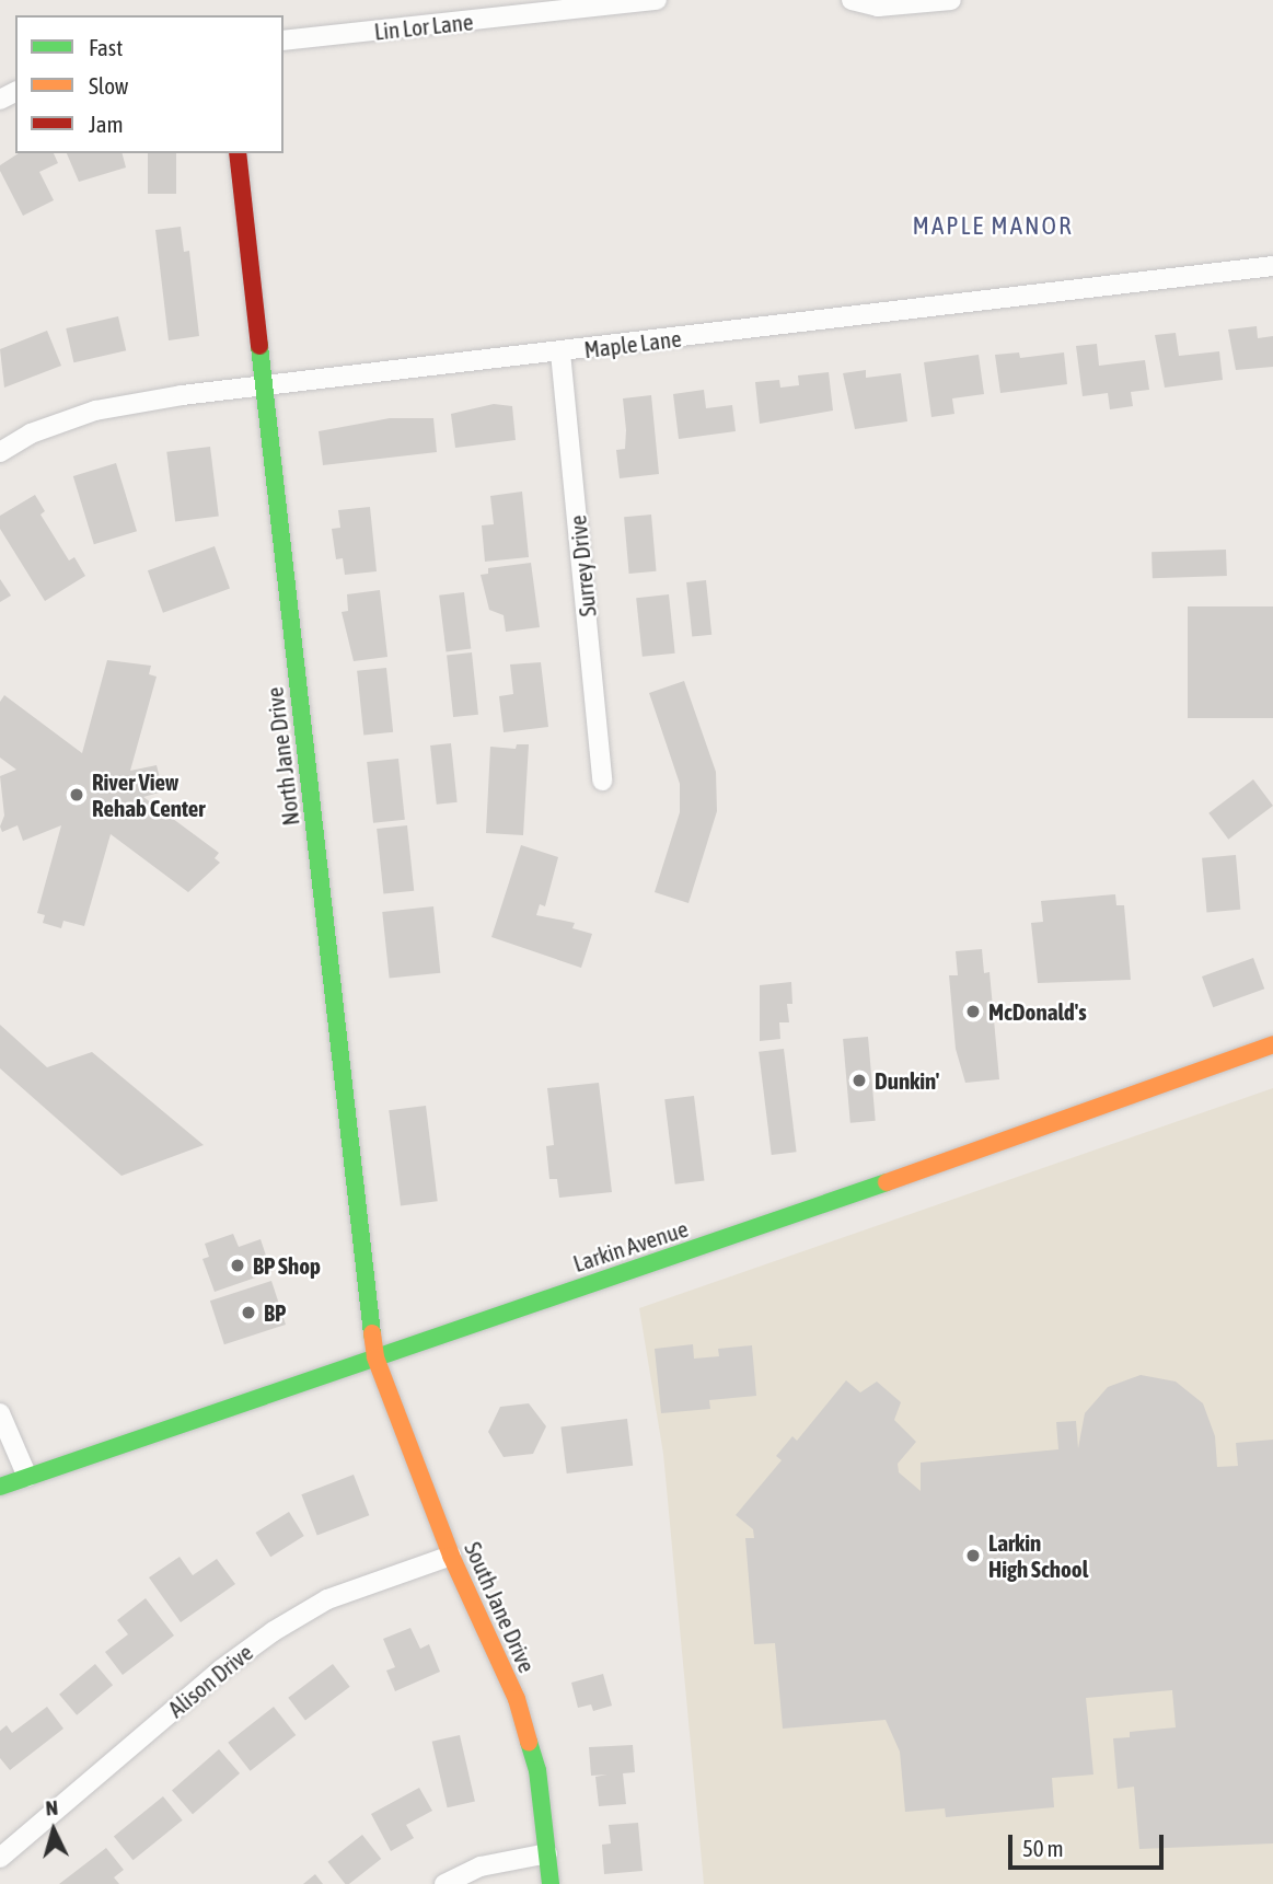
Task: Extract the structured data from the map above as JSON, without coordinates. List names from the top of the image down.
{
  "streets": {
    "street": [
      "Lin Lor Lane",
      "Maple Lane",
      "Surrey Drive",
      "North Jane Drive",
      "Larkin Avenue",
      "South Jane Drive",
      "Alison Drive"
    ]
  },
  "crossings": [
    ["Maple Lane", "Surrey Drive"],
    ["Maple Lane", "North Jane Drive"],
    ["North Jane Drive", "Larkin Avenue"],
    ["North Jane Drive", "South Jane Drive"],
    ["Larkin Avenue", "South Jane Drive"],
    ["South Jane Drive", "Alison Drive"]
  ],
  "districts": ["MAPLE MANOR"],
  "places": [
    "River View Rehab Center",
    "McDonald's",
    "Dunkin'",
    "BP Shop",
    "BP",
    "Larkin High School"
  ],
  "legend": ["Fast", "Slow", "Jam"],
  "scale_bar": "50 m",
  "north": "top"
}
